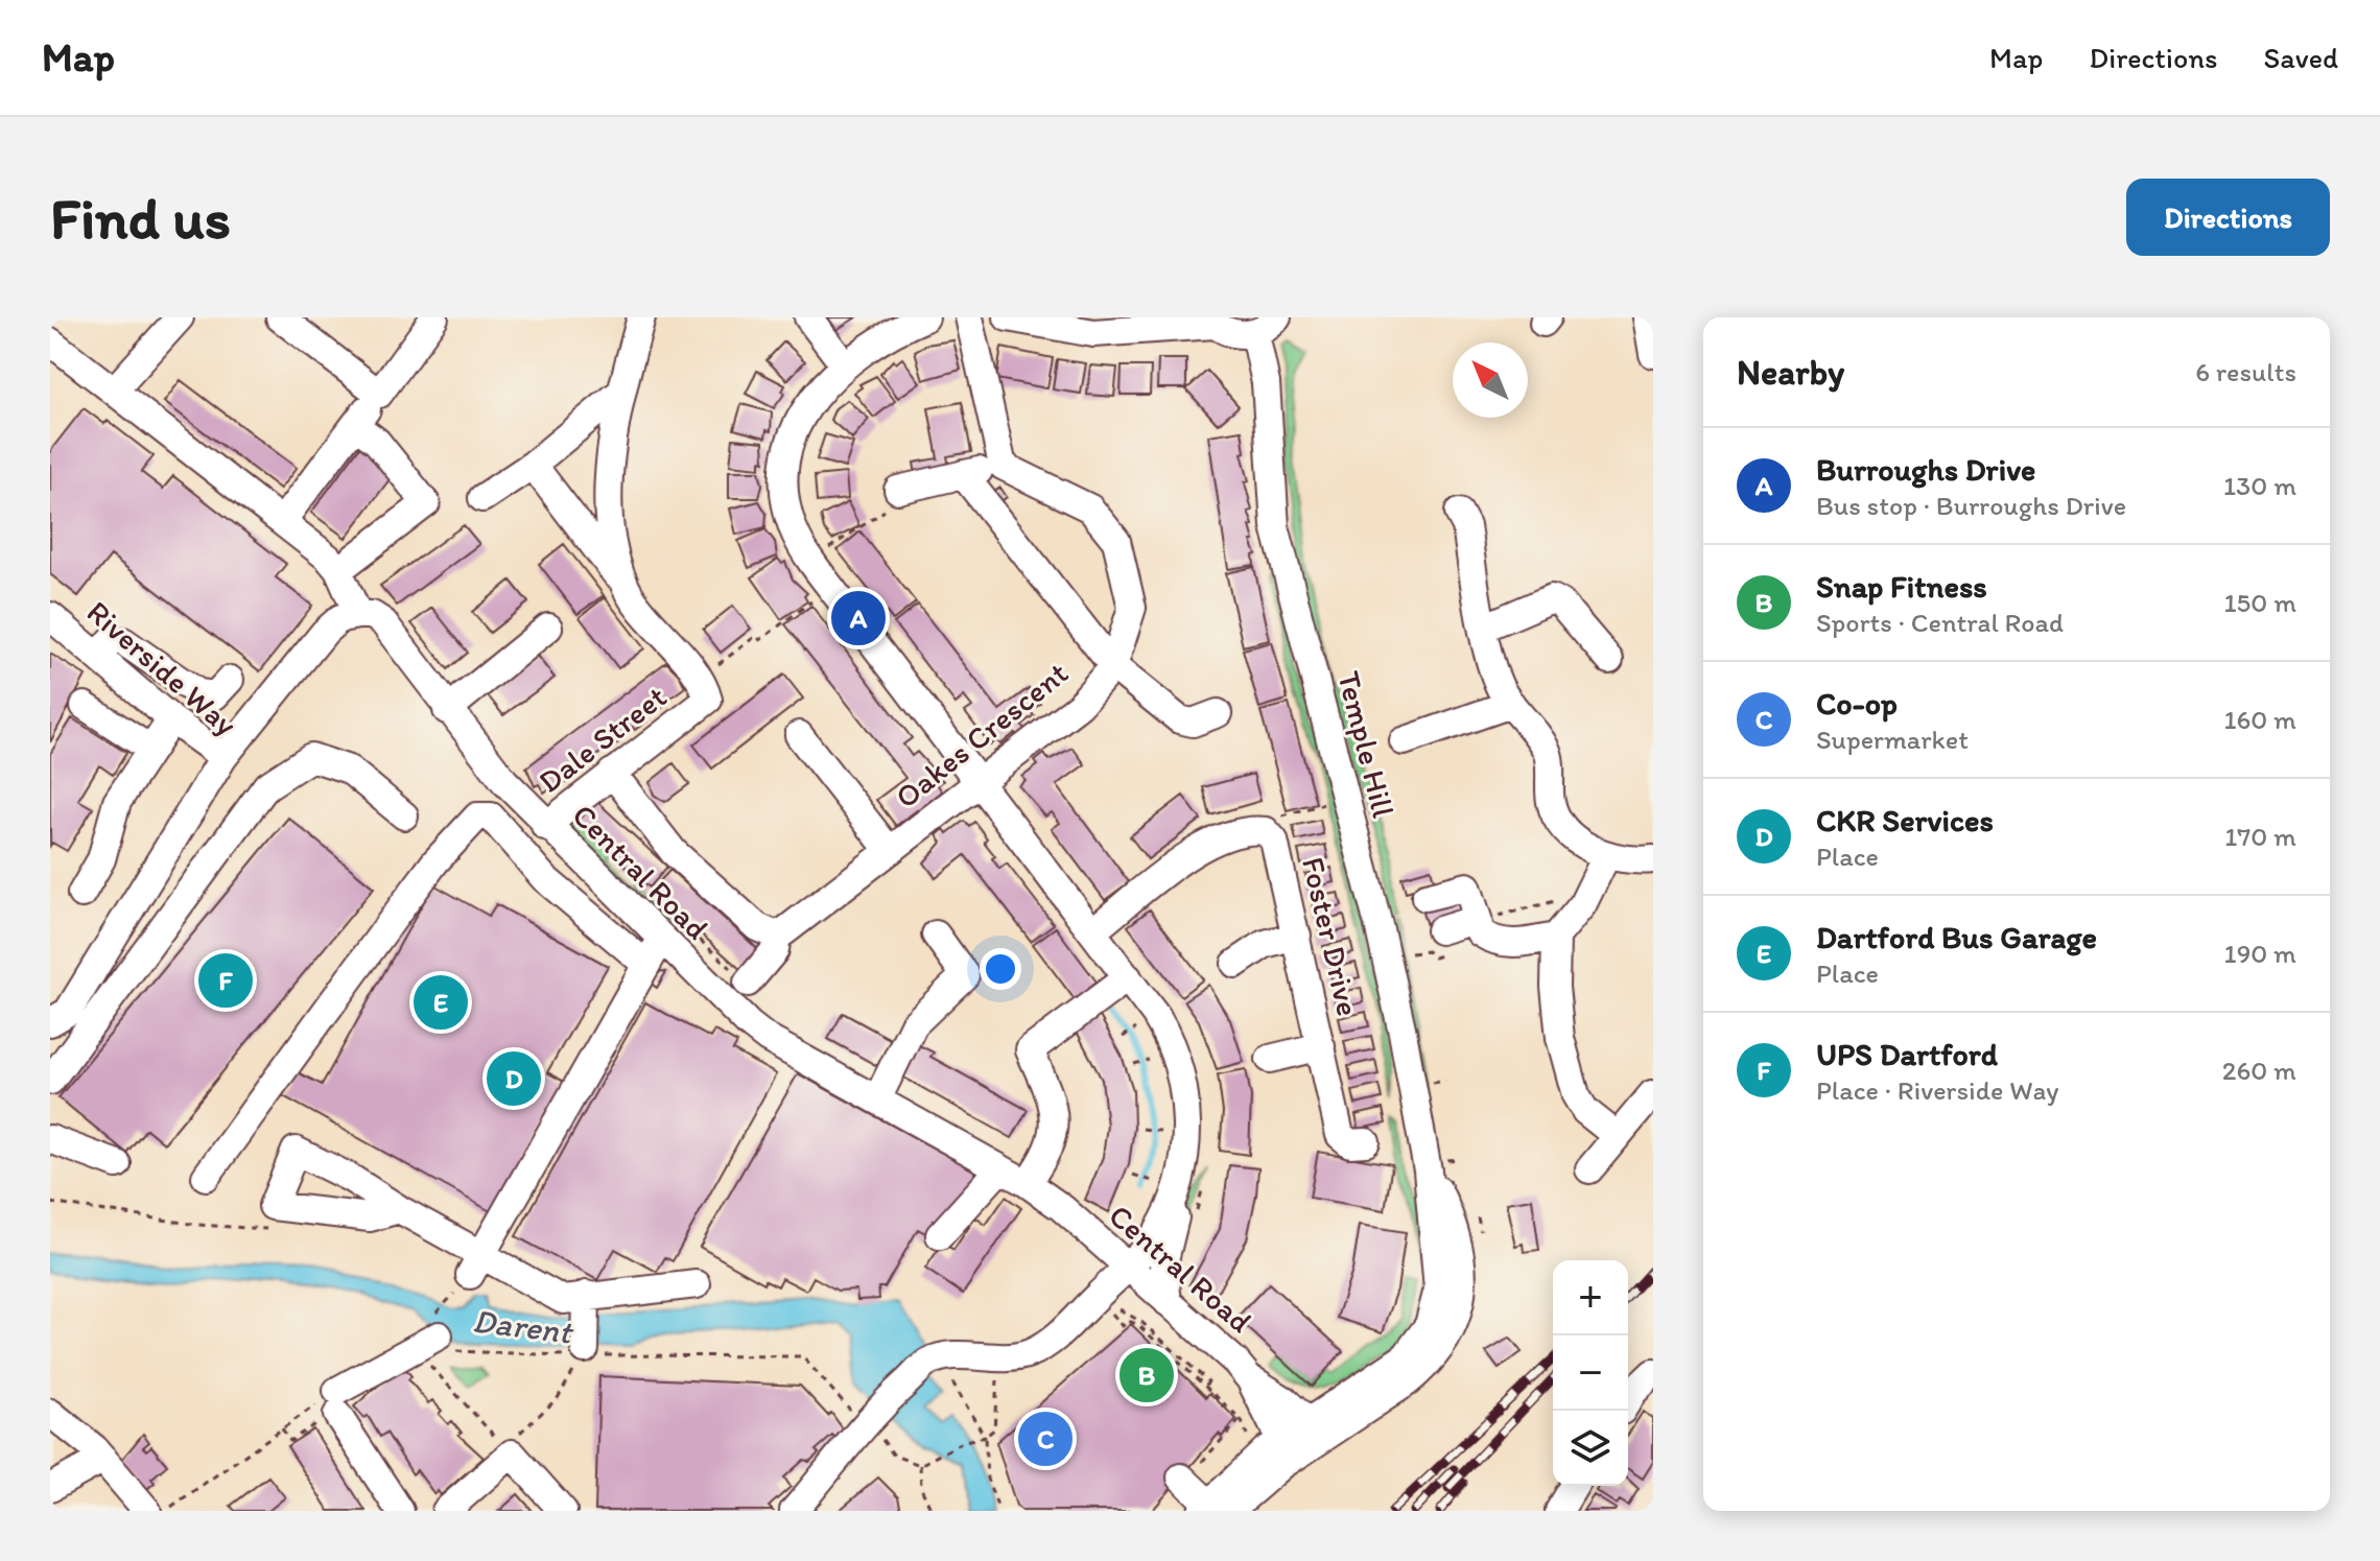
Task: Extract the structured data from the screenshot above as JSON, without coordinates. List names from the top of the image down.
{
  "streets": {
    "street": [
      "Riverside Way",
      "Oakes Crescent",
      "Dale Street",
      "Temple Hill",
      "Central Road",
      "Foster Drive"
    ]
  },
  "crossings": [
    ["Dale Street", "Central Road"],
    ["Temple Hill", "Central Road"]
  ],
  "water": ["Darent"],
  "north": "top left",
  "page": {
    "header": "Map",
    "nav": ["Map", "Directions", "Saved"],
    "buttons": "Directions",
    "title": "Find us",
    "heading": ["Nearby", "6 results"],
    "list": [
      {
        "mark": "A",
        "name": "Burroughs Drive",
        "note": "Bus stop · Burroughs Drive",
        "value": "130 m"
      },
      {
        "mark": "B",
        "name": "Snap Fitness",
        "note": "Sports · Central Road",
        "value": "150 m"
      },
      {
        "mark": "C",
        "name": "Co-op",
        "note": "Supermarket",
        "value": "160 m"
      },
      {
        "mark": "D",
        "name": "CKR Services",
        "note": "Place",
        "value": "170 m"
      },
      {
        "mark": "E",
        "name": "Dartford Bus Garage",
        "note": "Place",
        "value": "190 m"
      },
      {
        "mark": "F",
        "name": "UPS Dartford",
        "note": "Place · Riverside Way",
        "value": "260 m"
      }
    ],
    "pins": [
      "A",
      "F",
      "E",
      "D",
      "B",
      "C"
    ],
    "map_buttons": ["+", "−"]
  }
}
